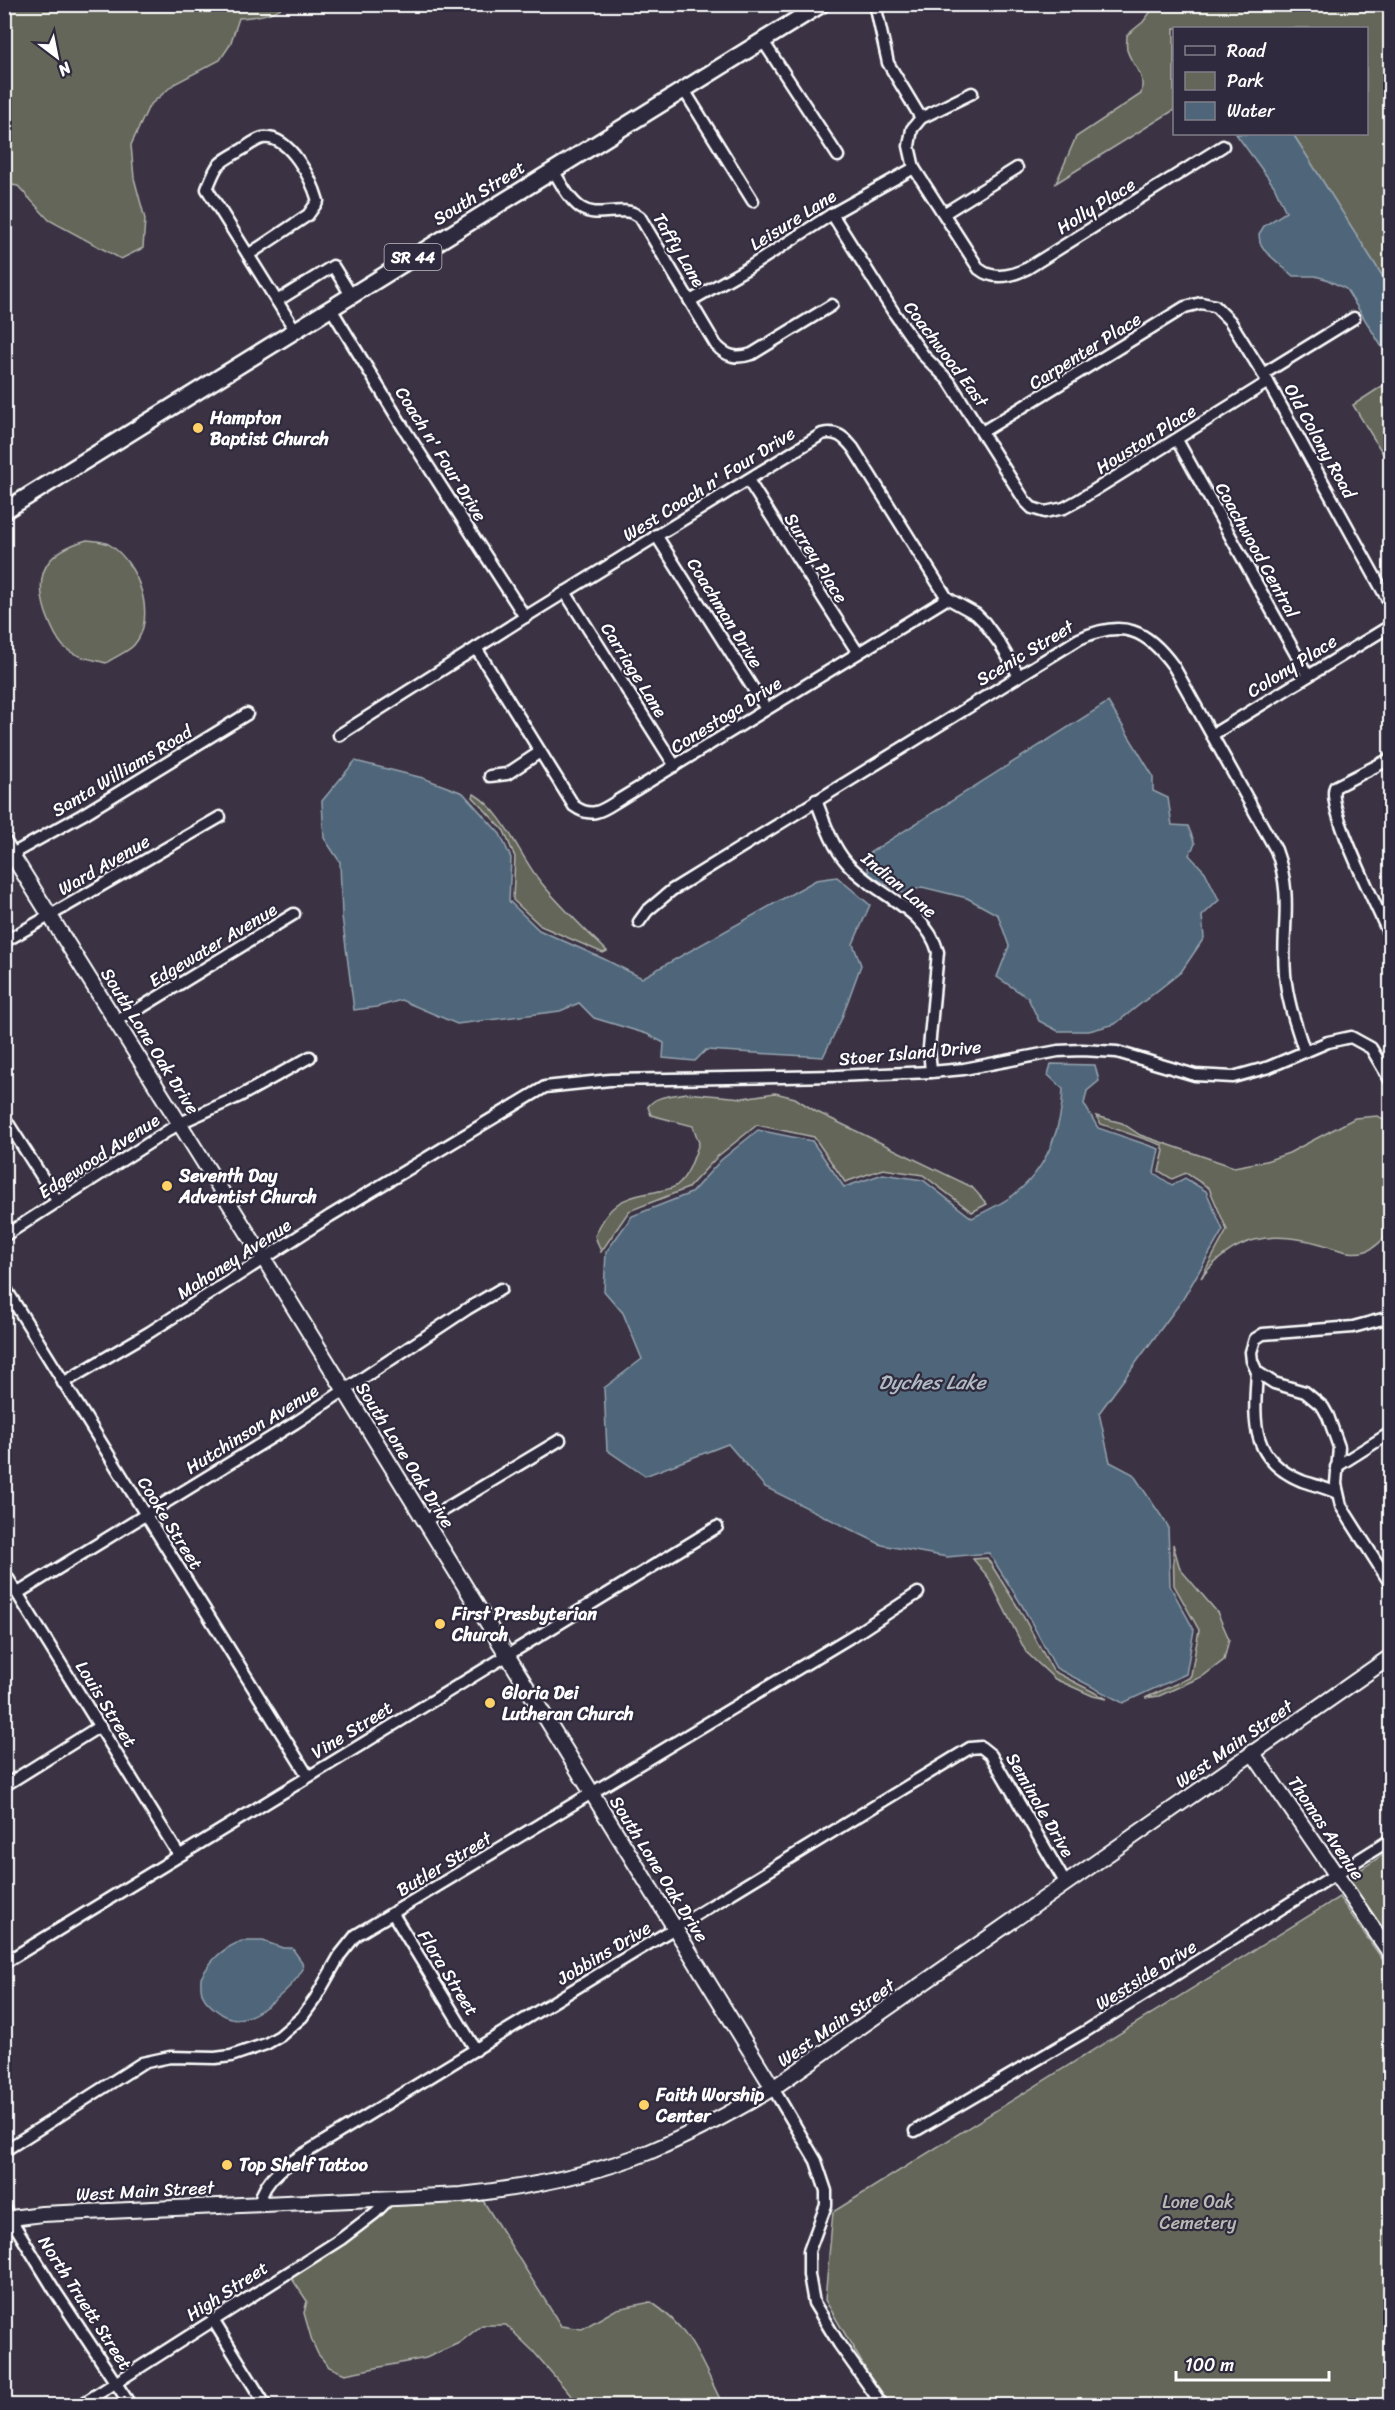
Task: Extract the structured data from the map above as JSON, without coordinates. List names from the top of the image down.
{
  "streets": {
    "main road": ["South Street", "SR 44"],
    "street": [
      "Holly Place",
      "Leisure Lane",
      "Taffy Lane",
      "Carpenter Place",
      "Coachwood East",
      "Houston Place",
      "Old Colony Road",
      "Coach n' Four Drive",
      "West Coach n' Four Drive",
      "Coachwood Central",
      "Surrey Place",
      "Coachman Drive",
      "Scenic Street",
      "Colony Place",
      "Carriage Lane",
      "Conestoga Drive",
      "Santa Williams Road",
      "Ward Avenue",
      "Indian Lane",
      "Edgewater Avenue",
      "South Lone Oak Drive",
      "Stoer Island Drive",
      "Edgewood Avenue",
      "Mahoney Avenue",
      "Hutchinson Avenue",
      "Cooke Street",
      "Louis Street",
      "Vine Street",
      "West Main Street",
      "Seminole Drive",
      "Thomas Avenue",
      "Butler Street",
      "Jobbins Drive",
      "Flora Street",
      "Westside Drive",
      "High Street",
      "North Truett Street"
    ]
  },
  "crossings": [
    ["South Street", "Taffy Lane"],
    ["South Street", "Coach n' Four Drive"],
    ["Leisure Lane", "Taffy Lane"],
    ["Leisure Lane", "Coachwood East"],
    ["Carpenter Place", "Coachwood East"],
    ["Carpenter Place", "Old Colony Road"],
    ["Coachwood East", "Houston Place"],
    ["Houston Place", "Old Colony Road"],
    ["Houston Place", "Coachwood Central"],
    ["Coach n' Four Drive", "West Coach n' Four Drive"],
    ["West Coach n' Four Drive", "Surrey Place"],
    ["West Coach n' Four Drive", "Coachman Drive"],
    ["West Coach n' Four Drive", "Scenic Street"],
    ["West Coach n' Four Drive", "Carriage Lane"],
    ["West Coach n' Four Drive", "Conestoga Drive"],
    ["Coachwood Central", "Colony Place"],
    ["Surrey Place", "Conestoga Drive"],
    ["Coachman Drive", "Conestoga Drive"],
    ["Scenic Street", "Colony Place"],
    ["Scenic Street", "Indian Lane"],
    ["Scenic Street", "Stoer Island Drive"],
    ["Carriage Lane", "Conestoga Drive"],
    ["Santa Williams Road", "South Lone Oak Drive"],
    ["Ward Avenue", "South Lone Oak Drive"],
    ["Indian Lane", "Stoer Island Drive"],
    ["Edgewater Avenue", "South Lone Oak Drive"],
    ["South Lone Oak Drive", "Edgewood Avenue"],
    ["South Lone Oak Drive", "Mahoney Avenue"],
    ["South Lone Oak Drive", "Hutchinson Avenue"],
    ["South Lone Oak Drive", "Vine Street"],
    ["South Lone Oak Drive", "West Main Street"],
    ["South Lone Oak Drive", "Butler Street"],
    ["South Lone Oak Drive", "Jobbins Drive"],
    ["Stoer Island Drive", "Mahoney Avenue"],
    ["Mahoney Avenue", "Cooke Street"],
    ["Hutchinson Avenue", "Cooke Street"],
    ["Hutchinson Avenue", "Louis Street"],
    ["Cooke Street", "Vine Street"],
    ["Louis Street", "Vine Street"],
    ["West Main Street", "Seminole Drive"],
    ["West Main Street", "Thomas Avenue"],
    ["West Main Street", "Jobbins Drive"],
    ["West Main Street", "High Street"],
    ["West Main Street", "North Truett Street"],
    ["Seminole Drive", "Jobbins Drive"],
    ["Thomas Avenue", "Westside Drive"],
    ["Butler Street", "Flora Street"],
    ["Jobbins Drive", "Flora Street"],
    ["High Street", "North Truett Street"]
  ],
  "water": ["Dyches Lake"],
  "parks": ["Lone Oak Cemetery"],
  "places": [
    "Hampton Baptist Church",
    "Seventh Day Adventist Church",
    "First Presbyterian Church",
    "Gloria Dei Lutheran Church",
    "Faith Worship Center",
    "Top Shelf Tattoo"
  ],
  "legend": ["Road", "Park", "Water"],
  "scale_bar": "100 m",
  "north": "bottom right"
}
